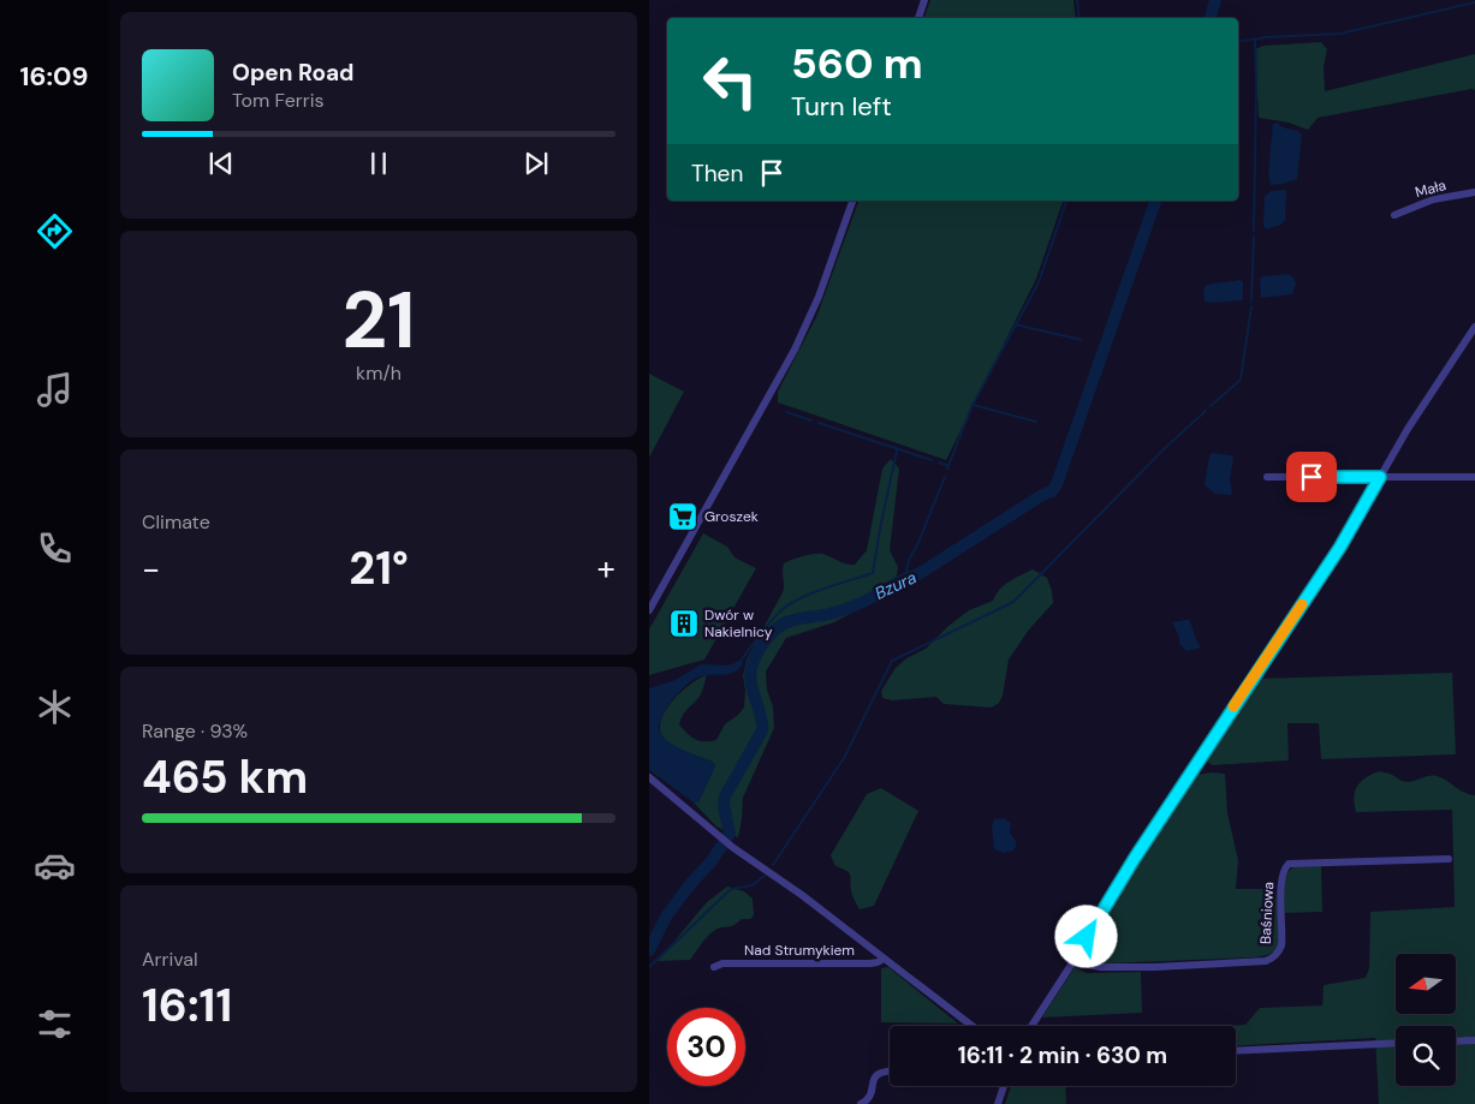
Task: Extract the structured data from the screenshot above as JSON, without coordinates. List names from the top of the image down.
{
  "streets": {
    "street": ["Mała", "Baśniowa", "Nad Strumykiem"]
  },
  "water": ["Bzura"],
  "places": {
    "supermarket": ["Groszek"],
    "building": ["Dwór w Nakielnicy"]
  },
  "north": "left",
  "page": {
    "tabs": "16:09",
    "turn": ["560 m", "Turn left"],
    "song": ["Open Road", "Tom Ferris"],
    "then": "Then",
    "tile": [
      ["21", "km/h"],
      "Climate",
      ["Range · 93%", "465 km"],
      ["Arrival", "16:11"]
    ],
    "heat": ["−", "21°", "+"],
    "limit": "30",
    "trip": "16:11 · 2 min · 630 m"
  }
}
